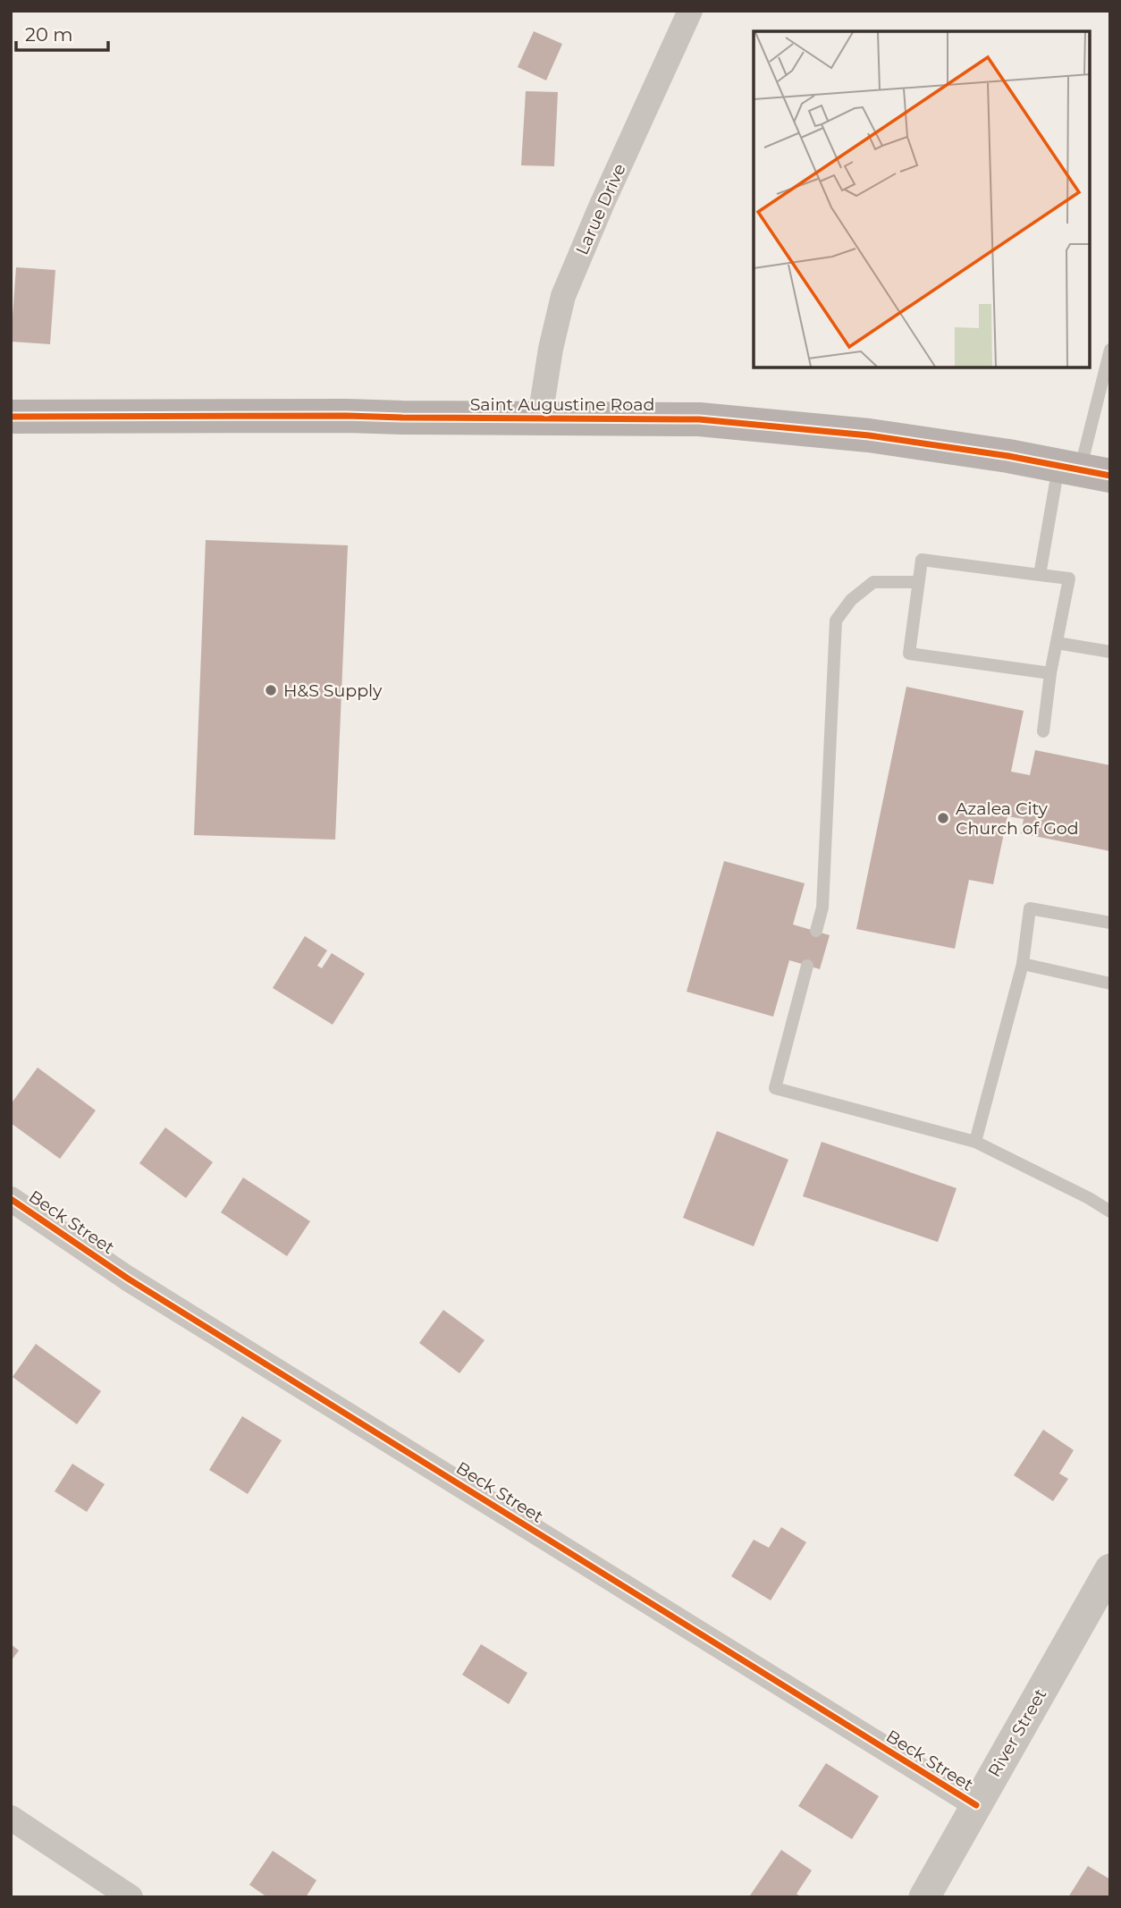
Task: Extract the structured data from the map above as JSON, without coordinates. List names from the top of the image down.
{
  "streets": {
    "main road": ["Saint Augustine Road"],
    "street": ["Larue Drive", "Beck Street", "River Street"]
  },
  "crossings": [
    ["Larue Drive", "Saint Augustine Road"],
    ["Beck Street", "River Street"]
  ],
  "places": ["H&S Supply", "Azalea City Church of God"],
  "scale_bar": "20 m"
}
